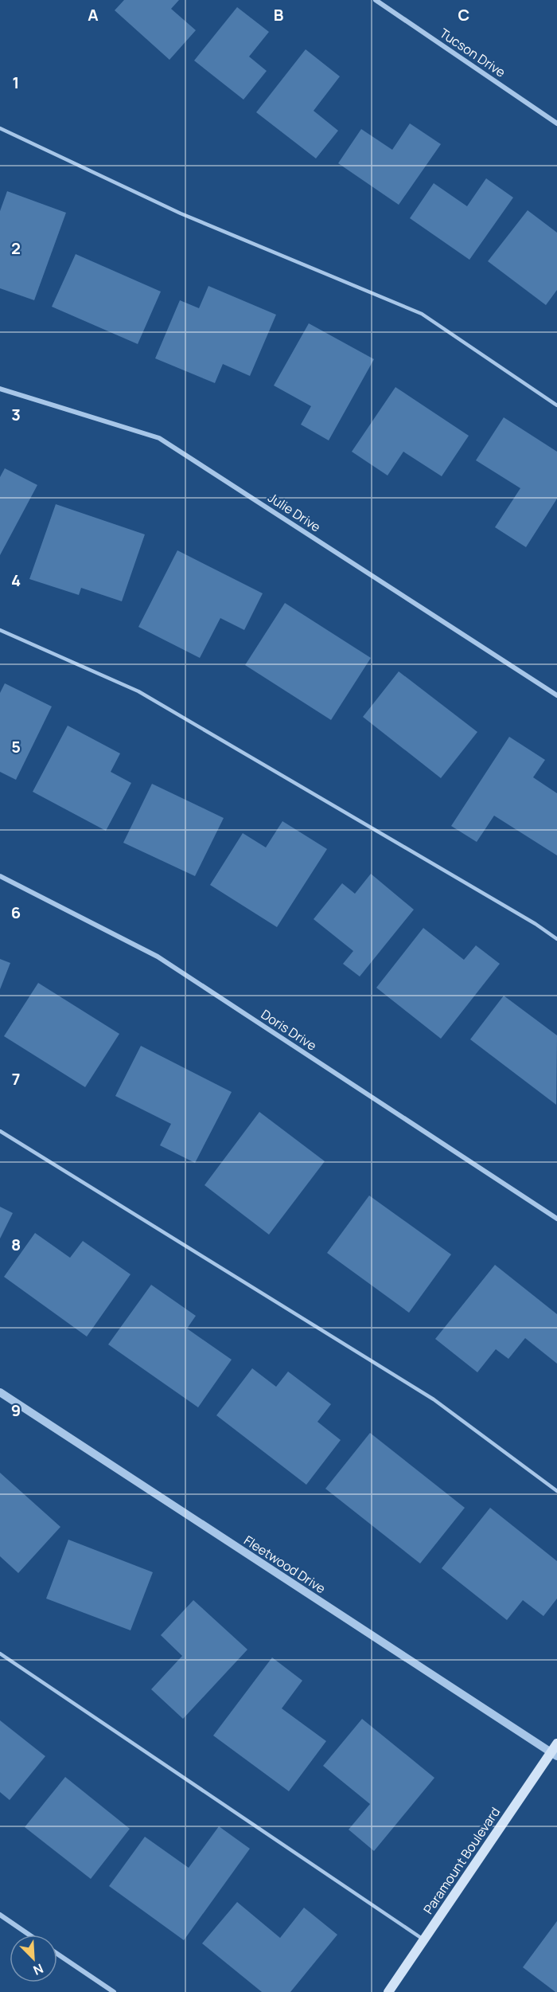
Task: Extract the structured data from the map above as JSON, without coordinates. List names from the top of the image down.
{
  "streets": {
    "main road": ["Paramount Boulevard"],
    "street": [
      "Tucson Drive",
      "Julie Drive",
      "Doris Drive",
      "Fleetwood Drive"
    ]
  },
  "crossings": [
    ["Fleetwood Drive", "Paramount Boulevard"]
  ],
  "north": "bottom right",
  "grid": {
    "columns": ["A", "B", "C"],
    "rows": [
      "1",
      "2",
      "3",
      "4",
      "5",
      "6",
      "7",
      "8",
      "9"
    ]
  }
}
